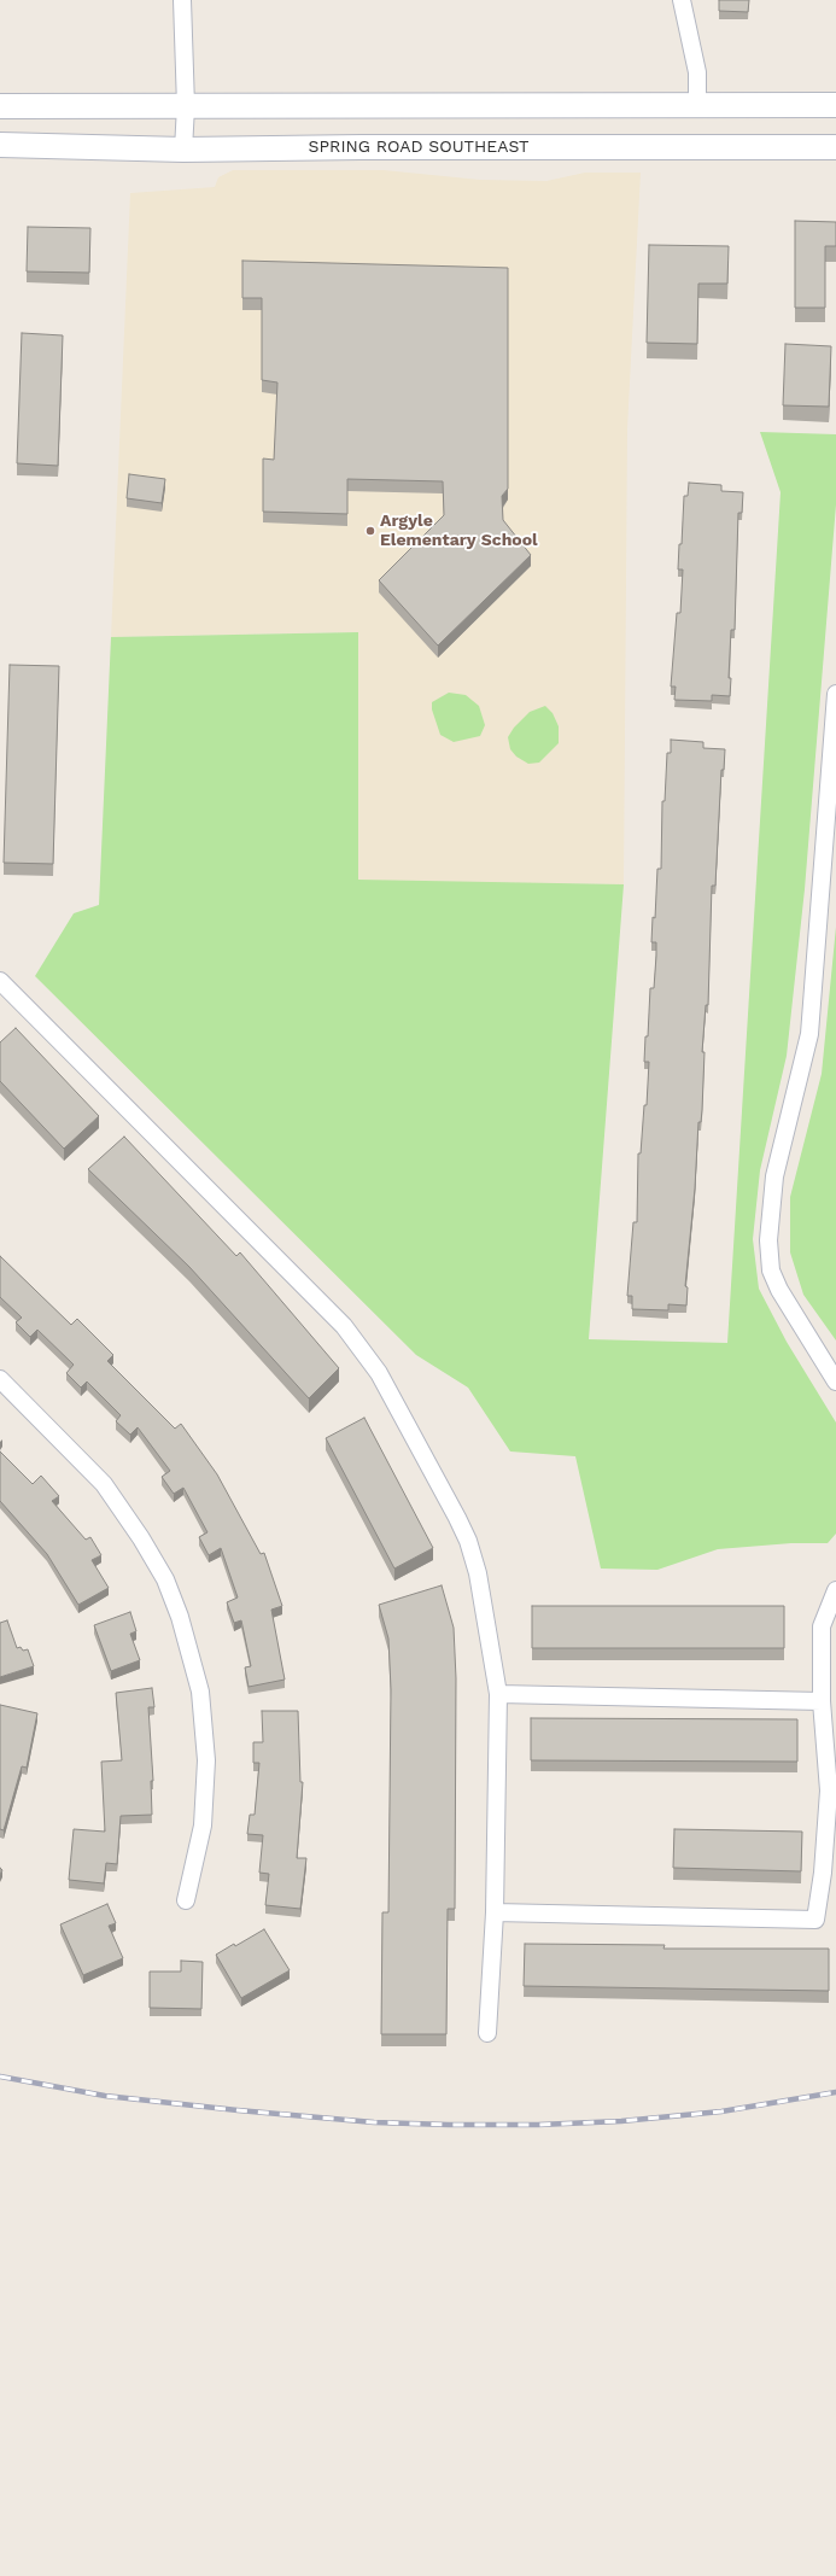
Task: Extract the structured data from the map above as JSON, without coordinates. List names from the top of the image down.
{
  "streets": {
    "main road": ["SPRING ROAD SOUTHEAST"]
  },
  "places": ["Argyle Elementary School"]
}
